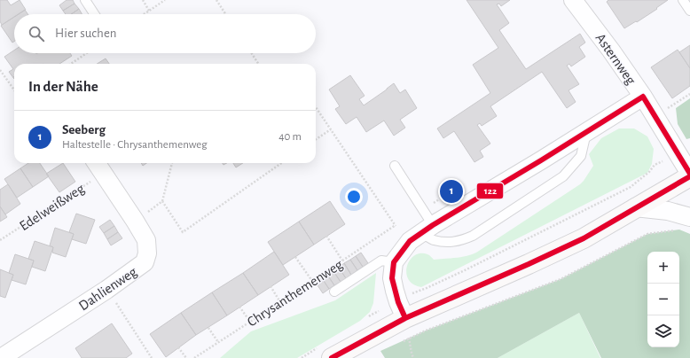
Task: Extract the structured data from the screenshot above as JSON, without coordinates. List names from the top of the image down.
{
  "streets": {
    "street": ["Asternweg", "Dahlienweg"],
    "path": ["Edelweißweg", "Chrysanthemenweg"]
  },
  "crossings": [
    ["Edelweißweg", "Dahlienweg"]
  ],
  "lines": ["transit line 122"],
  "page": {
    "search": "Hier suchen",
    "heading": "In der Nähe",
    "list": [
      {
        "mark": "1",
        "name": "Seeberg",
        "note": "Haltestelle · Chrysanthemenweg",
        "value": "40 m"
      }
    ],
    "pins": "1",
    "map_buttons": ["+", "−"]
  }
}
